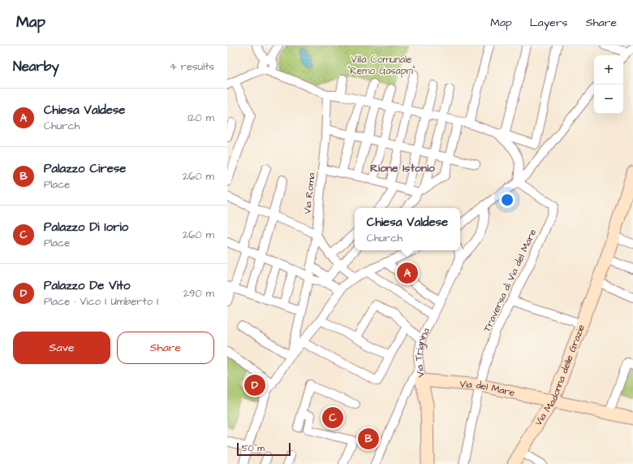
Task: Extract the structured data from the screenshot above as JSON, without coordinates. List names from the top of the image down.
{
  "streets": {
    "main road": ["Via Trignina", "Via Madonna delle Grazie", "Via del Mare"],
    "street": ["Via Roma", "Traversa di Via del Mare"]
  },
  "crossings": [
    ["Traversa di Via del Mare", "Via del Mare"],
    ["Via Trignina", "Via del Mare"],
    ["Via Madonna delle Grazie", "Via del Mare"]
  ],
  "districts": ["Rione Istonio"],
  "parks": ["Villa Comunale \"Remo Gasapri\""],
  "scale_bar": "50 m",
  "page": {
    "header": "Map",
    "nav": ["Map", "Layers", "Share"],
    "heading": ["Nearby", "4 results"],
    "map_buttons": ["+", "−"],
    "list": [
      {
        "mark": "A",
        "name": "Chiesa Valdese",
        "note": "Church",
        "value": "120 m"
      },
      {
        "mark": "B",
        "name": "Palazzo Cirese",
        "note": "Place",
        "value": "260 m"
      },
      {
        "mark": "C",
        "name": "Palazzo Di Iorio",
        "note": "Place",
        "value": "260 m"
      },
      {
        "mark": "D",
        "name": "Palazzo De Vito",
        "note": "Place · Vico I Umberto I",
        "value": "290 m"
      }
    ],
    "popup": ["Chiesa Valdese", "Church"],
    "pins": [
      "A",
      "D",
      "C",
      "B"
    ],
    "buttons": ["Save", "Share"],
    "scale": "50 m"
  }
}
